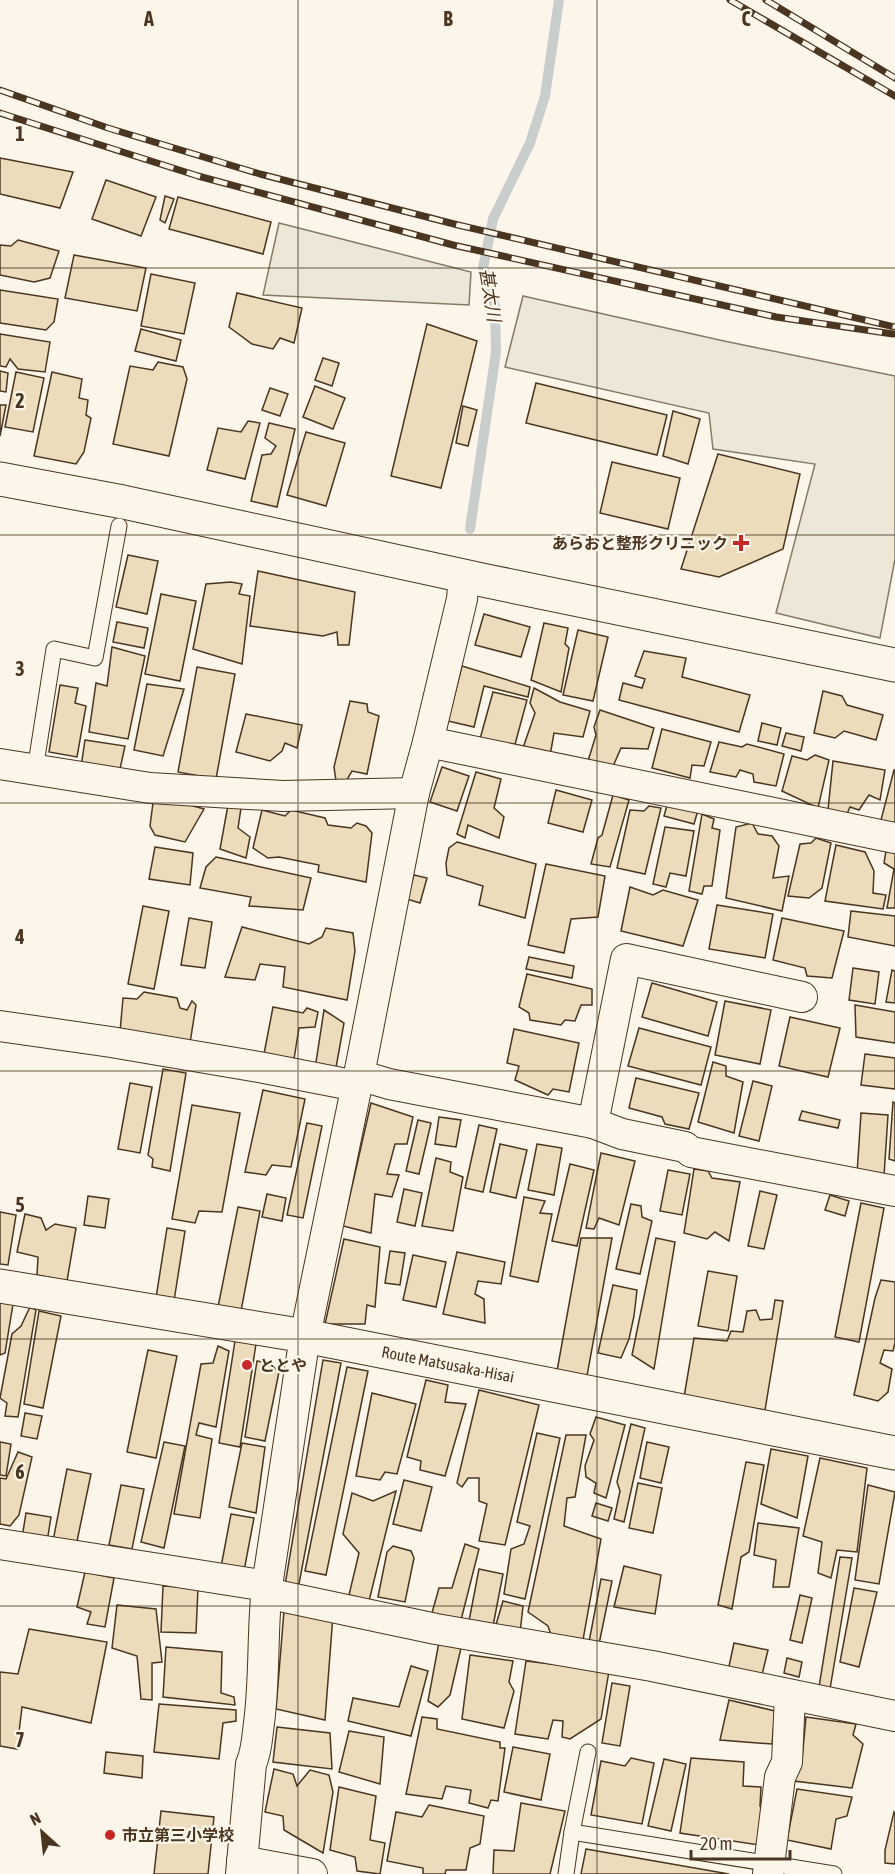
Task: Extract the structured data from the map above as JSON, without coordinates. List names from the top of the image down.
{
  "streets": {
    "street": ["Route Matsusaka-Hisai"]
  },
  "water": ["甚太川"],
  "places": {
    "health": ["あらおと整形クリニック"],
    "other": ["ととや", "市立第三小学校"]
  },
  "scale_bar": "20 m",
  "north": "top left",
  "grid": {
    "columns": ["A", "B", "C"],
    "rows": [
      "1",
      "2",
      "3",
      "4",
      "5",
      "6",
      "7"
    ]
  }
}
